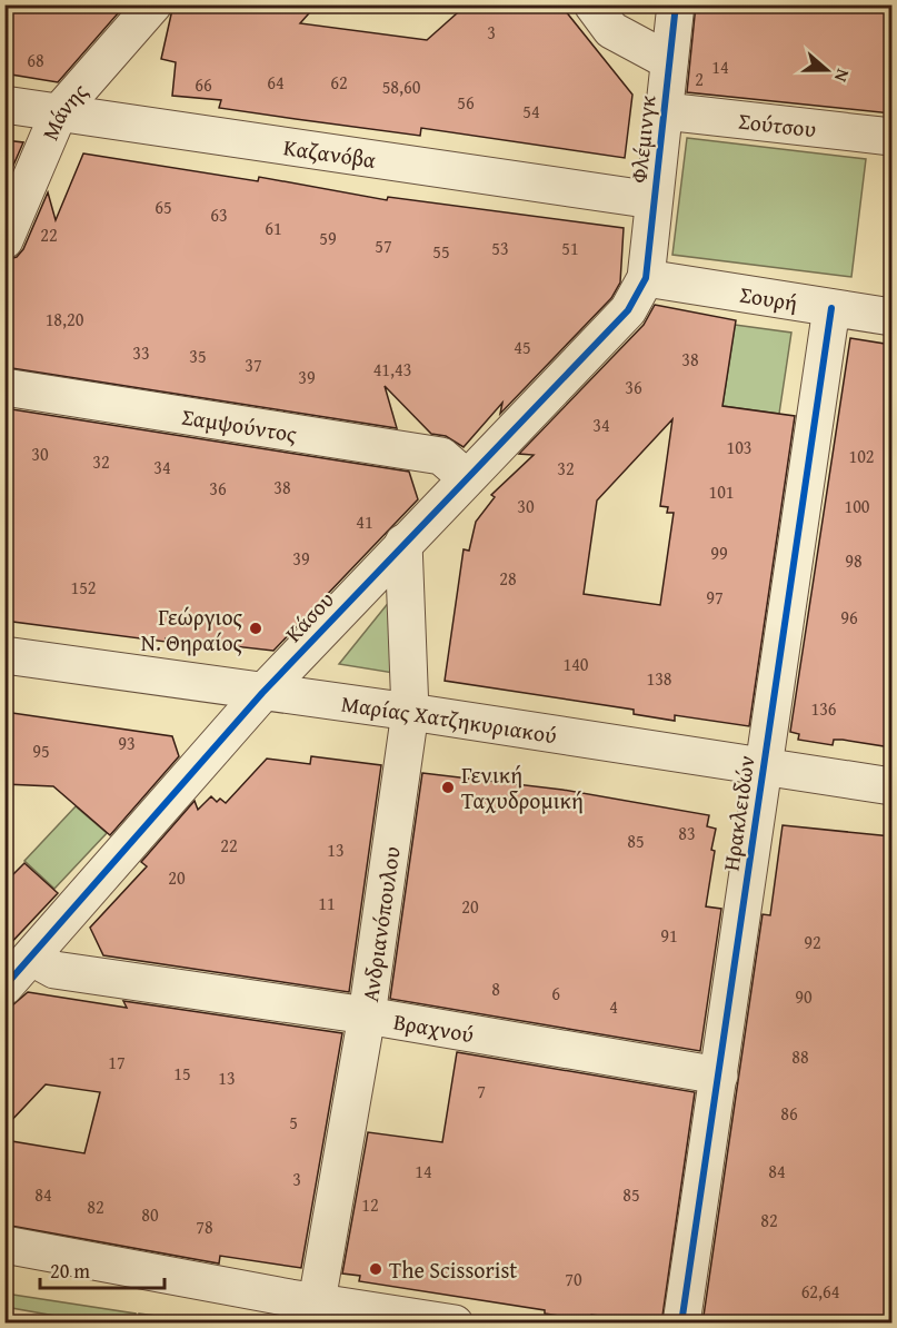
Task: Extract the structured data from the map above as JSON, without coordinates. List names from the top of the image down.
{
  "streets": {
    "street": [
      "Μάνης",
      "Σούτσου",
      "Φλέμινγκ",
      "Καζανόβα",
      "Σουρή",
      "Σαμψούντος",
      "Κάσου",
      "Μαρίας Χατζηκυριακού",
      "Ηρακλειδών",
      "Ανδριανόπουλου",
      "Βραχνού"
    ]
  },
  "crossings": [
    ["Μάνης", "Καζανόβα"],
    ["Σούτσου", "Φλέμινγκ"],
    ["Φλέμινγκ", "Καζανόβα"],
    ["Φλέμινγκ", "Σουρή"],
    ["Φλέμινγκ", "Κάσου"],
    ["Σουρή", "Κάσου"],
    ["Σουρή", "Ηρακλειδών"],
    ["Σαμψούντος", "Κάσου"],
    ["Κάσου", "Μαρίας Χατζηκυριακού"],
    ["Κάσου", "Ανδριανόπουλου"],
    ["Κάσου", "Βραχνού"],
    ["Μαρίας Χατζηκυριακού", "Ηρακλειδών"],
    ["Μαρίας Χατζηκυριακού", "Ανδριανόπουλου"],
    ["Ηρακλειδών", "Βραχνού"],
    ["Ανδριανόπουλου", "Βραχνού"]
  ],
  "places": ["Γεώργιος Ν. Θηραίος", "Γενική Ταχυδρομική", "The Scissorist"],
  "house_numbers": [
    "3",
    "68",
    "14",
    "2",
    "64",
    "62",
    "66",
    "58,60",
    "56",
    "54",
    "65",
    "63",
    "61",
    "22",
    "59",
    "57",
    "53",
    "51",
    "55",
    "18,20",
    "45",
    "33",
    "35",
    "38",
    "37",
    "41,43",
    "39",
    "36",
    "34",
    "103",
    "30",
    "102",
    "32",
    "34",
    "32",
    "38",
    "36",
    "101",
    "30",
    "100",
    "41",
    "99",
    "39",
    "98",
    "28",
    "152",
    "97",
    "96",
    "140",
    "138",
    "136",
    "93",
    "95",
    "83",
    "85",
    "22",
    "13",
    "20",
    "11",
    "20",
    "91",
    "92",
    "8",
    "6",
    "90",
    "4",
    "88",
    "17",
    "15",
    "13",
    "7",
    "86",
    "5",
    "14",
    "84",
    "3",
    "84",
    "85",
    "12",
    "82",
    "80",
    "82",
    "78",
    "70",
    "62,64"
  ],
  "scale_bar": "20 m",
  "north": "right"
}
